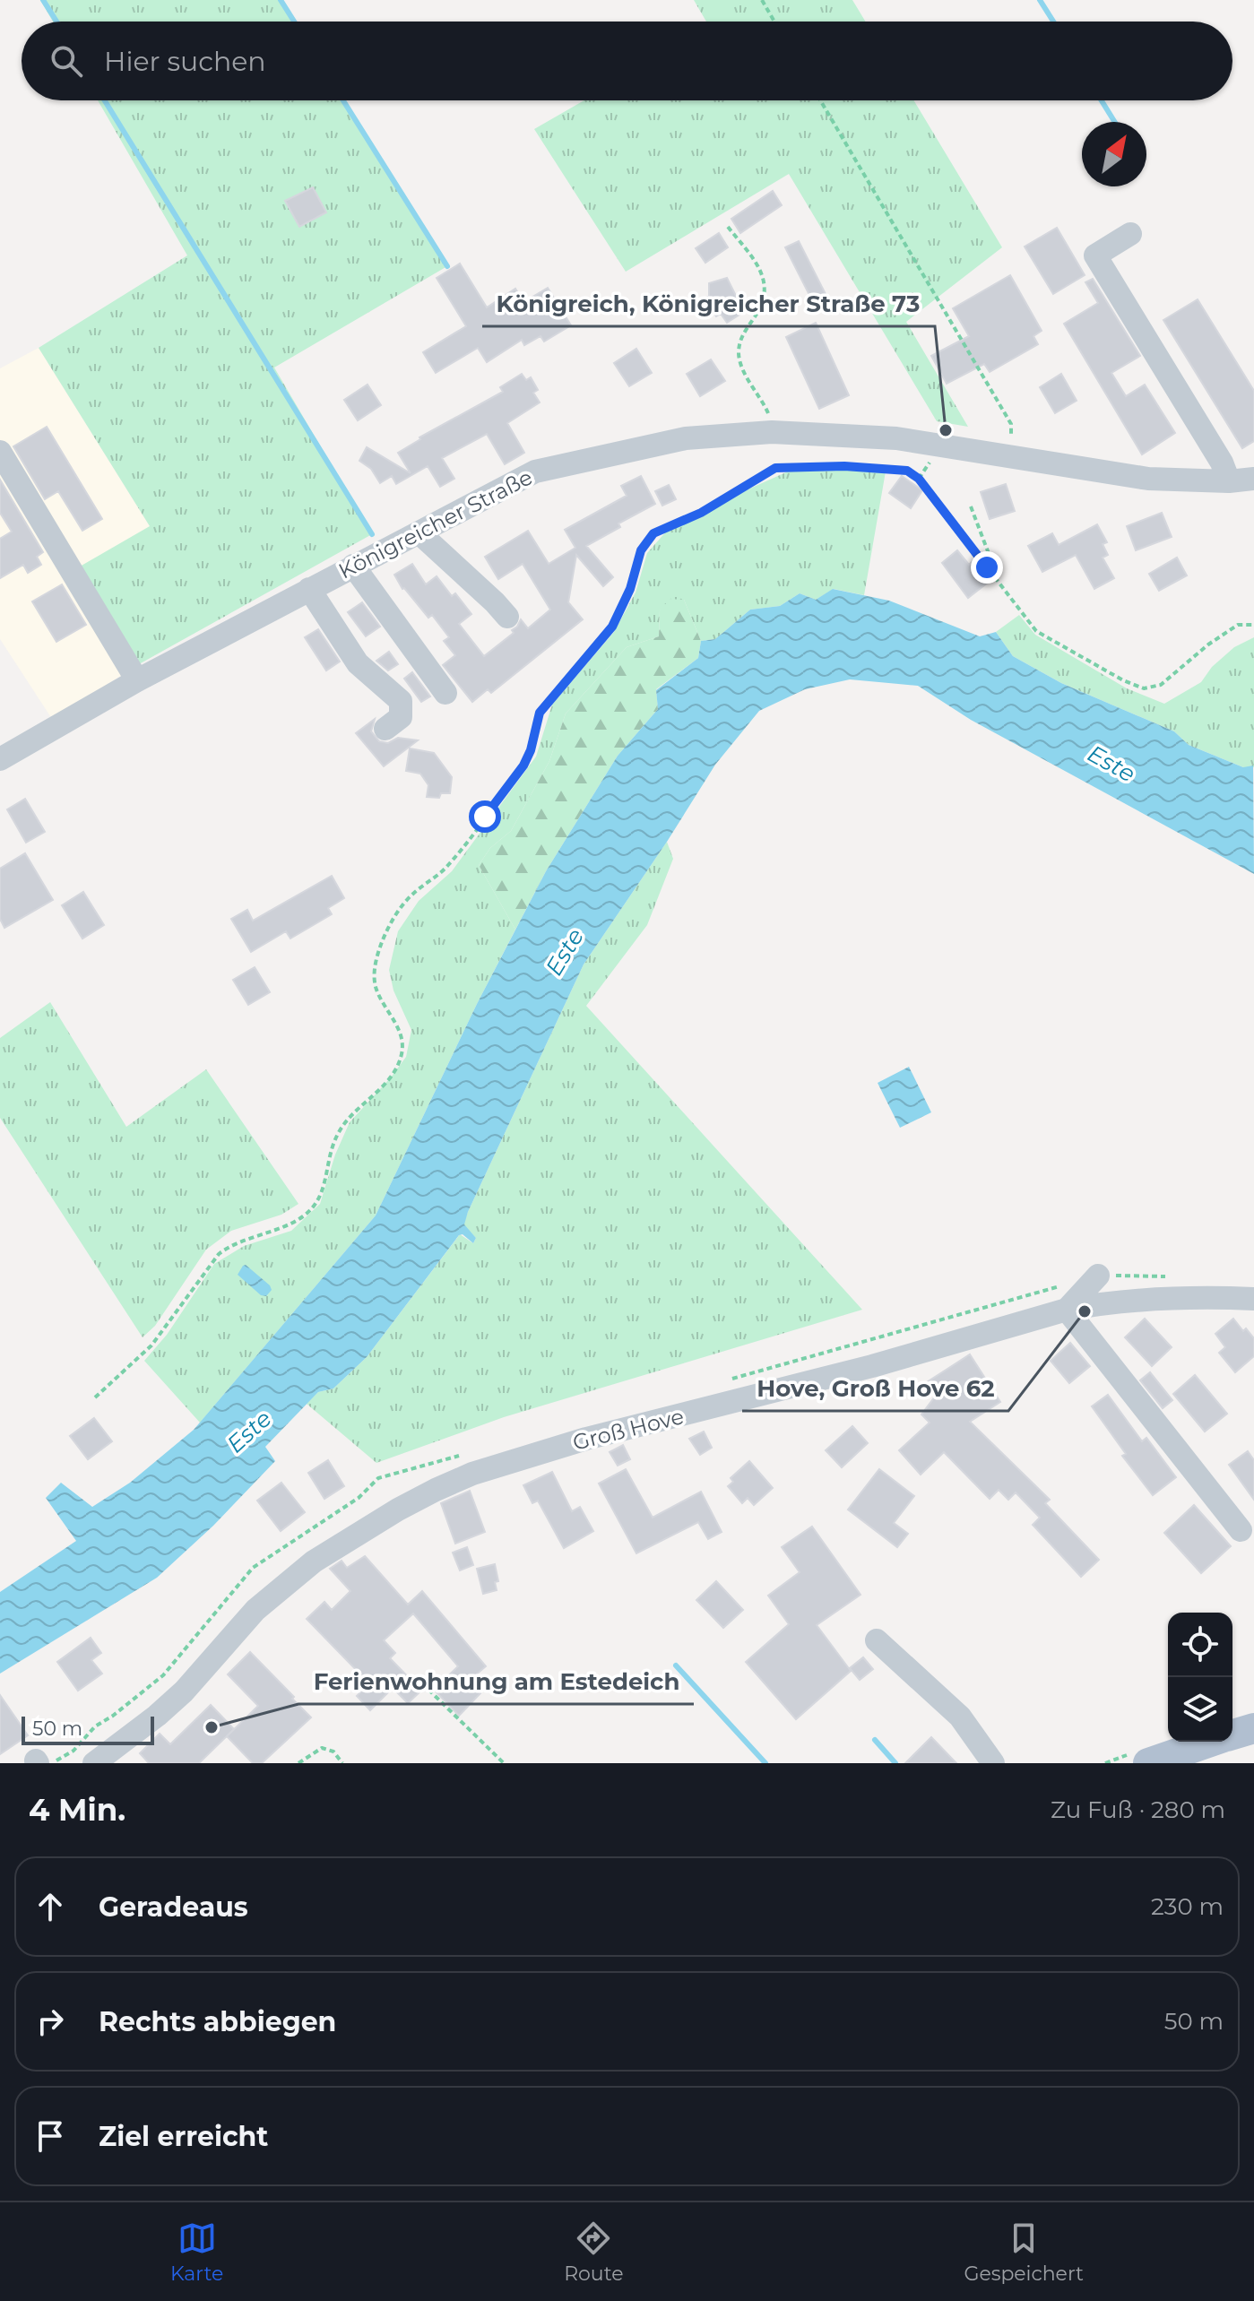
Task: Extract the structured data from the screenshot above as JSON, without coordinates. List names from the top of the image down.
{
  "streets": {
    "street": ["Königreicher Straße", "Groß Hove"]
  },
  "water": ["Este"],
  "places": ["Königreich, Königreicher Straße 73", "Hove, Groß Hove 62", "Ferienwohnung am Estedeich"],
  "scale_bar": "50 m",
  "north": "top right",
  "page": {
    "search": "Hier suchen",
    "scale": "50 m",
    "heading": ["4 Min.", "Zu Fuß · 280 m"],
    "list": [
      ["Geradeaus", "230 m"],
      ["Rechts abbiegen", "50 m"],
      "Ziel erreicht"
    ],
    "nav": ["Karte", "Route", "Gespeichert"]
  }
}
